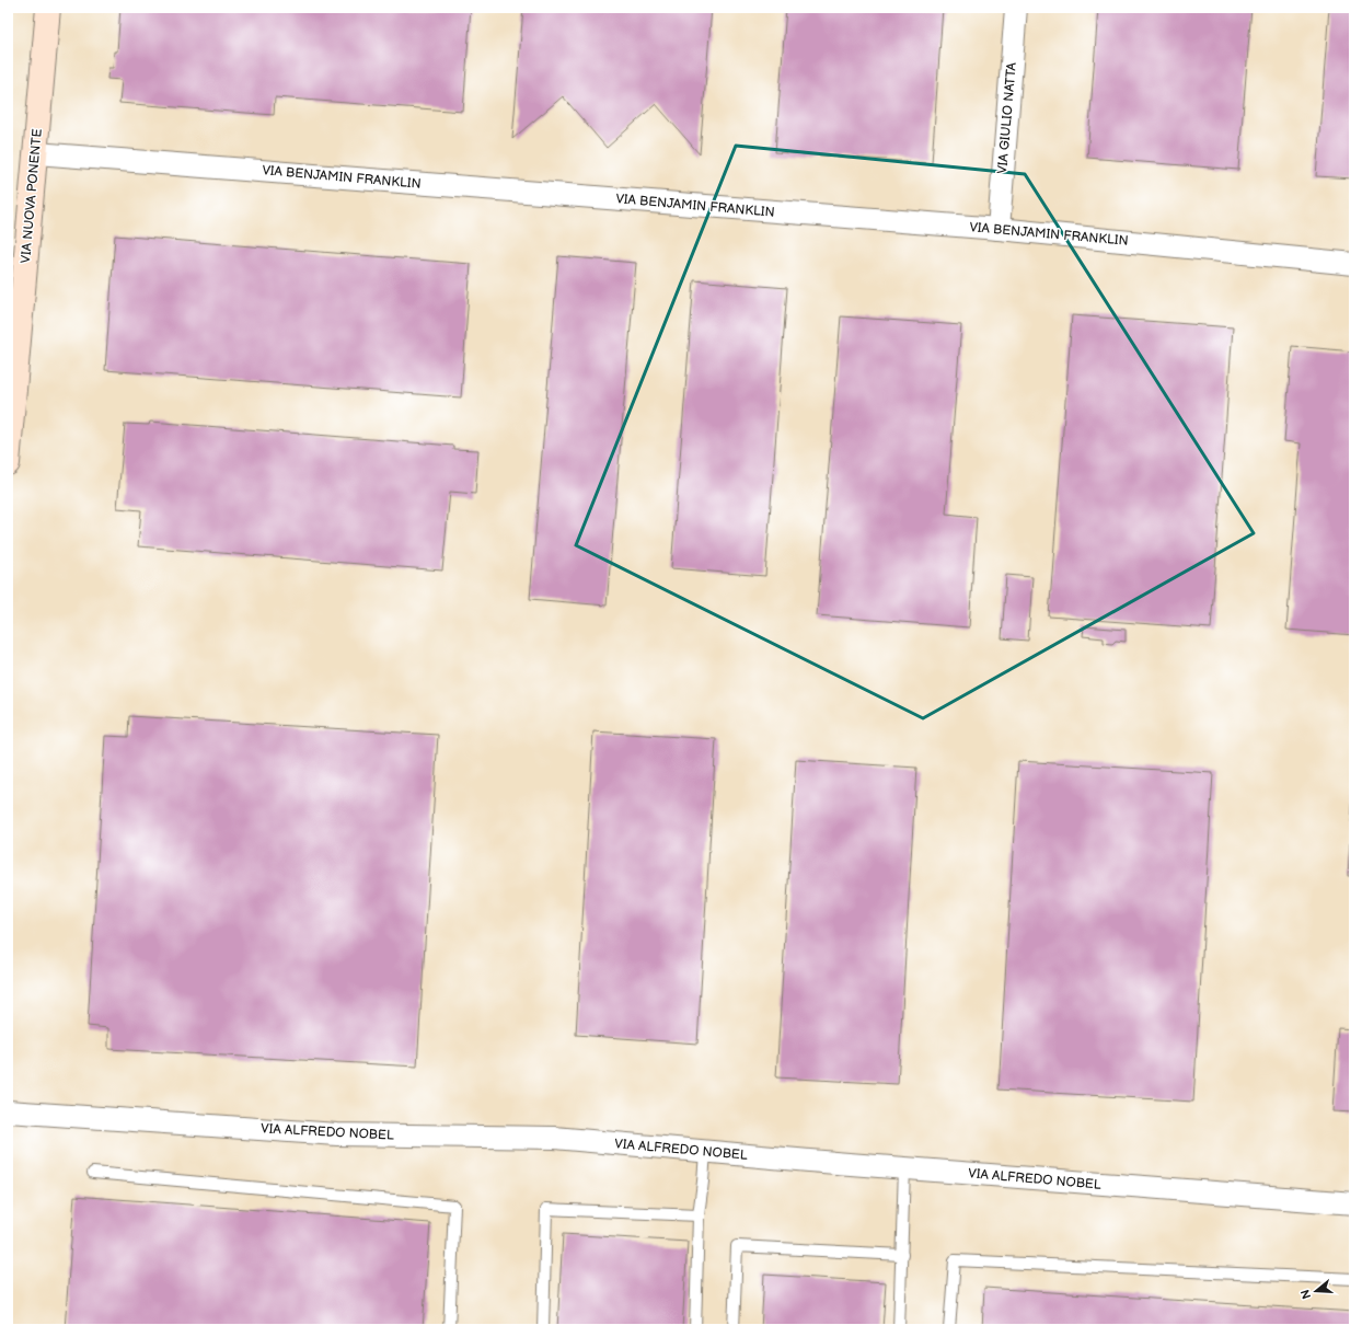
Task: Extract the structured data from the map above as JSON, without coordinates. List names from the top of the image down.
{
  "streets": {
    "street": [
      "VIA GIULIO NATTA",
      "VIA BENJAMIN FRANKLIN",
      "VIA NUOVA PONENTE",
      "VIA ALFREDO NOBEL"
    ]
  },
  "crossings": [
    ["VIA GIULIO NATTA", "VIA BENJAMIN FRANKLIN"],
    ["VIA BENJAMIN FRANKLIN", "VIA NUOVA PONENTE"]
  ],
  "north": "left"
}
